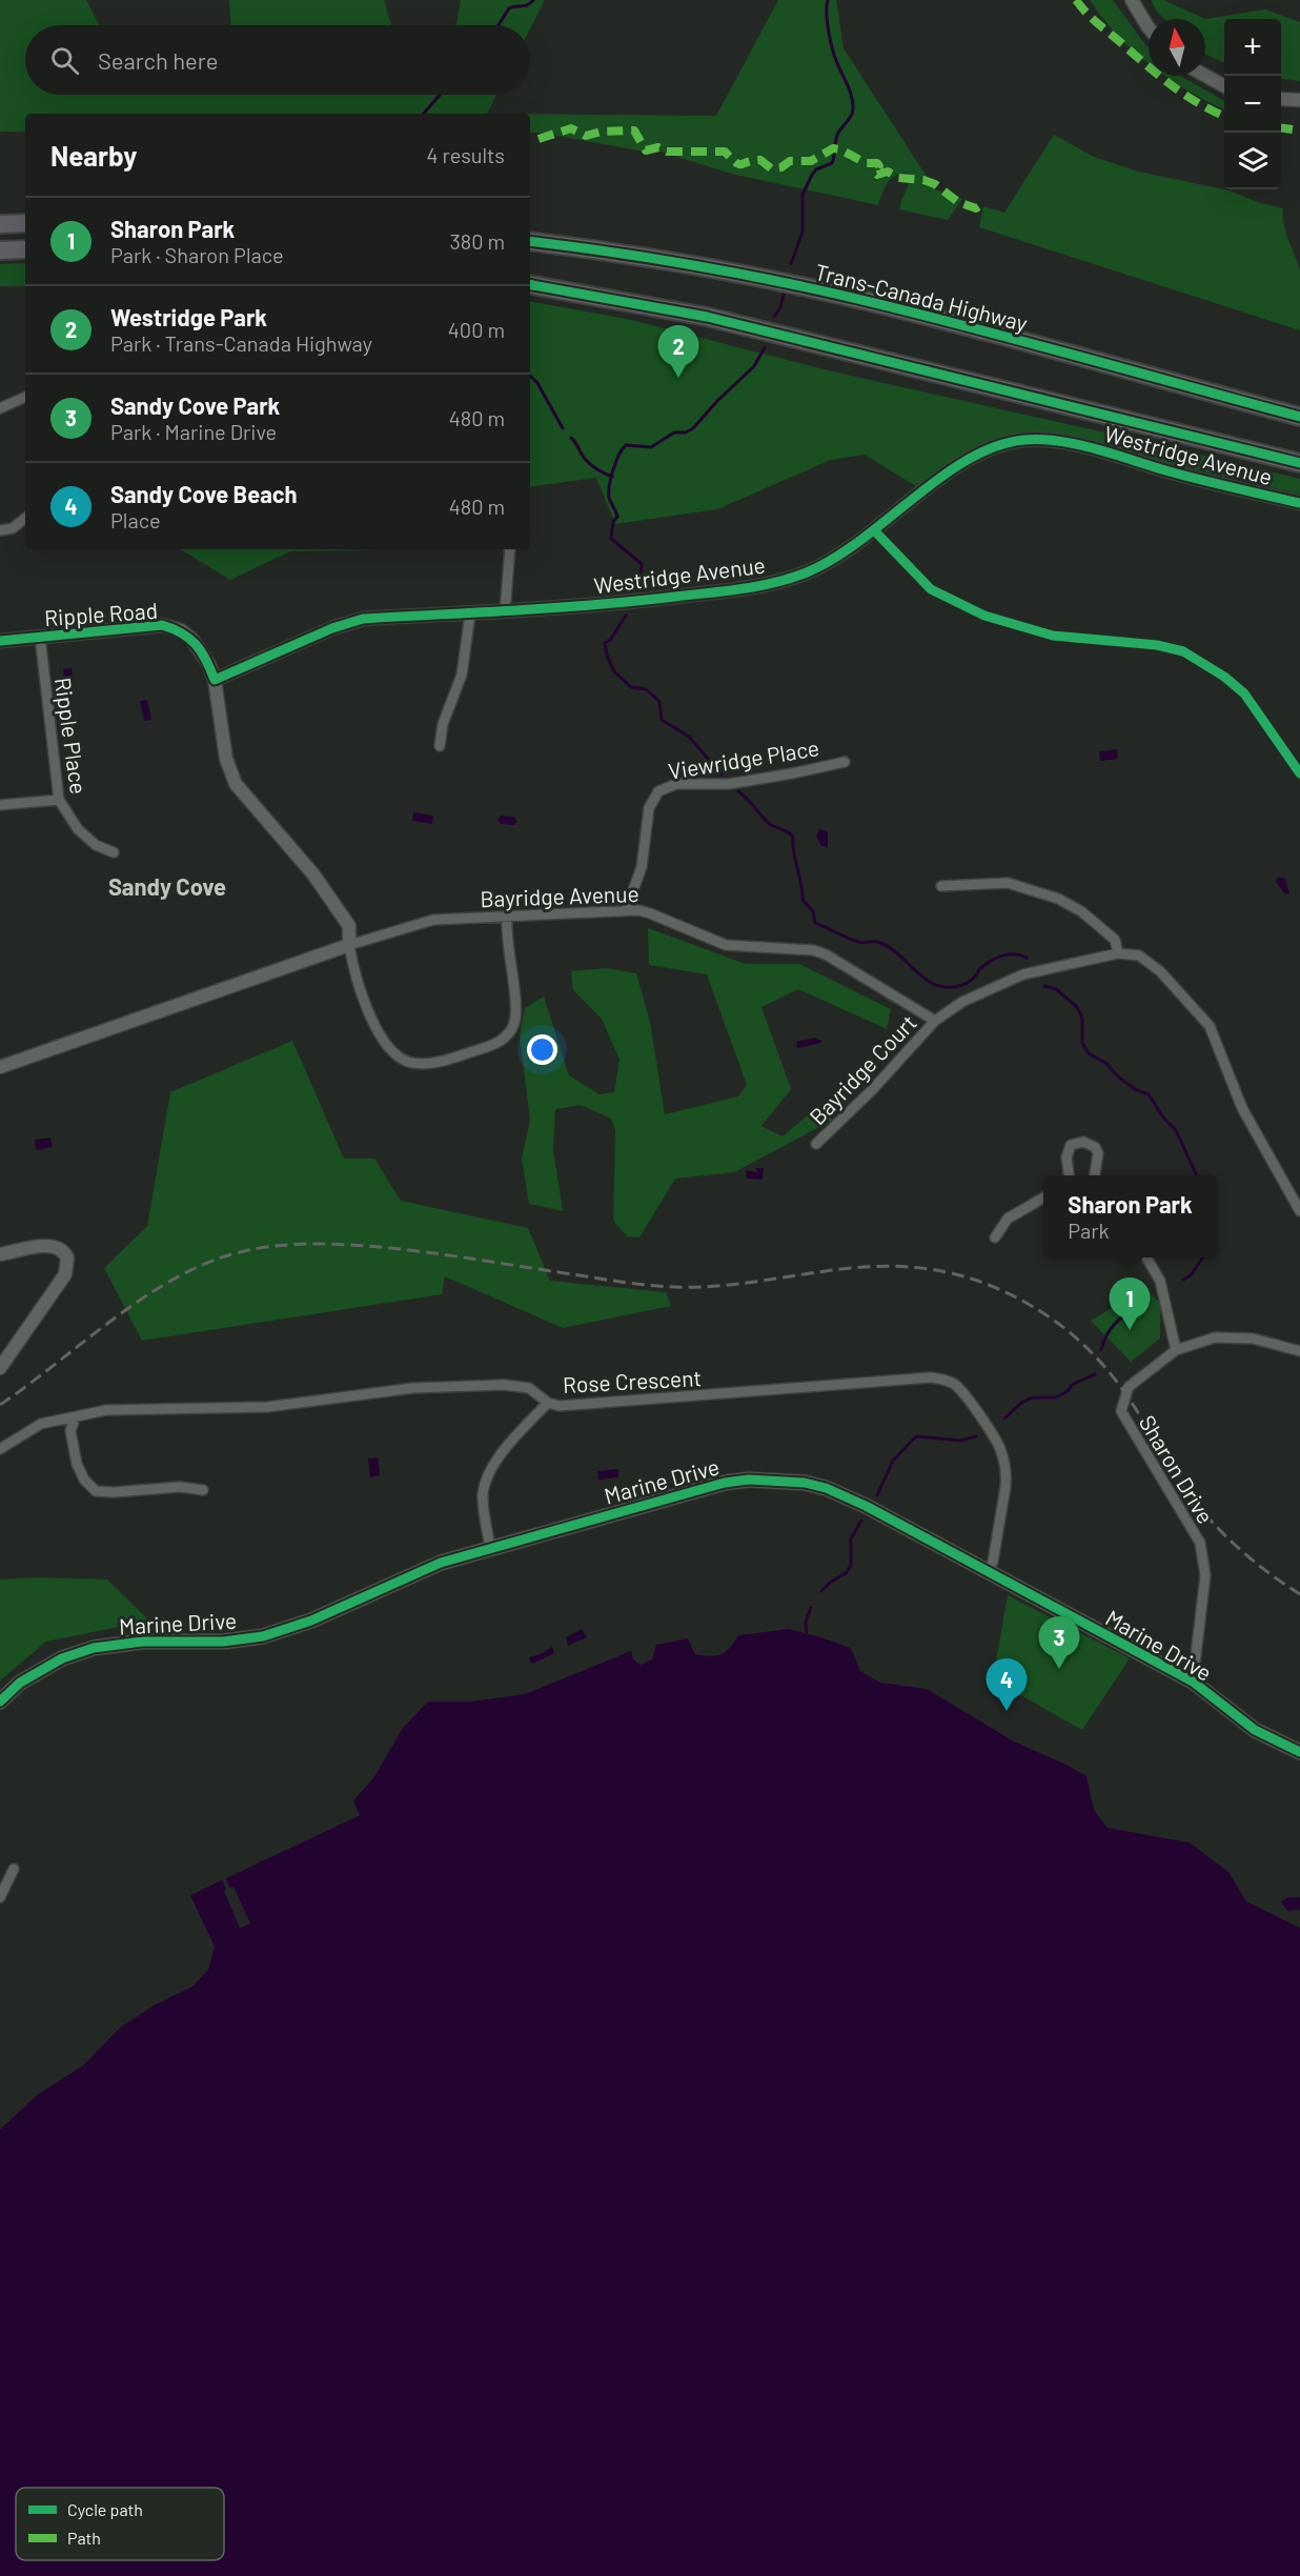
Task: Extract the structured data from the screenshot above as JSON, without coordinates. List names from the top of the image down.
{
  "streets": {
    "highway": ["Trans-Canada Highway"],
    "main road": ["Marine Drive"],
    "street": [
      "Westridge Avenue",
      "Ripple Road",
      "Ripple Place",
      "Viewridge Place",
      "Bayridge Avenue",
      "Bayridge Court",
      "Rose Crescent",
      "Sharon Drive"
    ]
  },
  "crossings": [
    ["Westridge Avenue", "Ripple Road"],
    ["Ripple Road", "Ripple Place"],
    ["Ripple Road", "Bayridge Avenue"],
    ["Viewridge Place", "Bayridge Avenue"],
    ["Bayridge Avenue", "Bayridge Court"],
    ["Rose Crescent", "Marine Drive"],
    ["Sharon Drive", "Marine Drive"]
  ],
  "districts": ["Sandy Cove"],
  "legend": ["Cycle path", "Path"],
  "north": "top",
  "page": {
    "map_buttons": ["+", "−"],
    "search": "Search here",
    "heading": ["Nearby", "4 results"],
    "list": [
      {
        "mark": "1",
        "name": "Sharon Park",
        "note": "Park · Sharon Place",
        "value": "380 m"
      },
      {
        "mark": "2",
        "name": "Westridge Park",
        "note": "Park · Trans-Canada Highway",
        "value": "400 m"
      },
      {
        "mark": "3",
        "name": "Sandy Cove Park",
        "note": "Park · Marine Drive",
        "value": "480 m"
      },
      {
        "mark": "4",
        "name": "Sandy Cove Beach",
        "note": "Place",
        "value": "480 m"
      }
    ],
    "pins": [
      "2",
      "1",
      "3",
      "4"
    ],
    "popup": ["Sharon Park", "Park"]
  }
}
